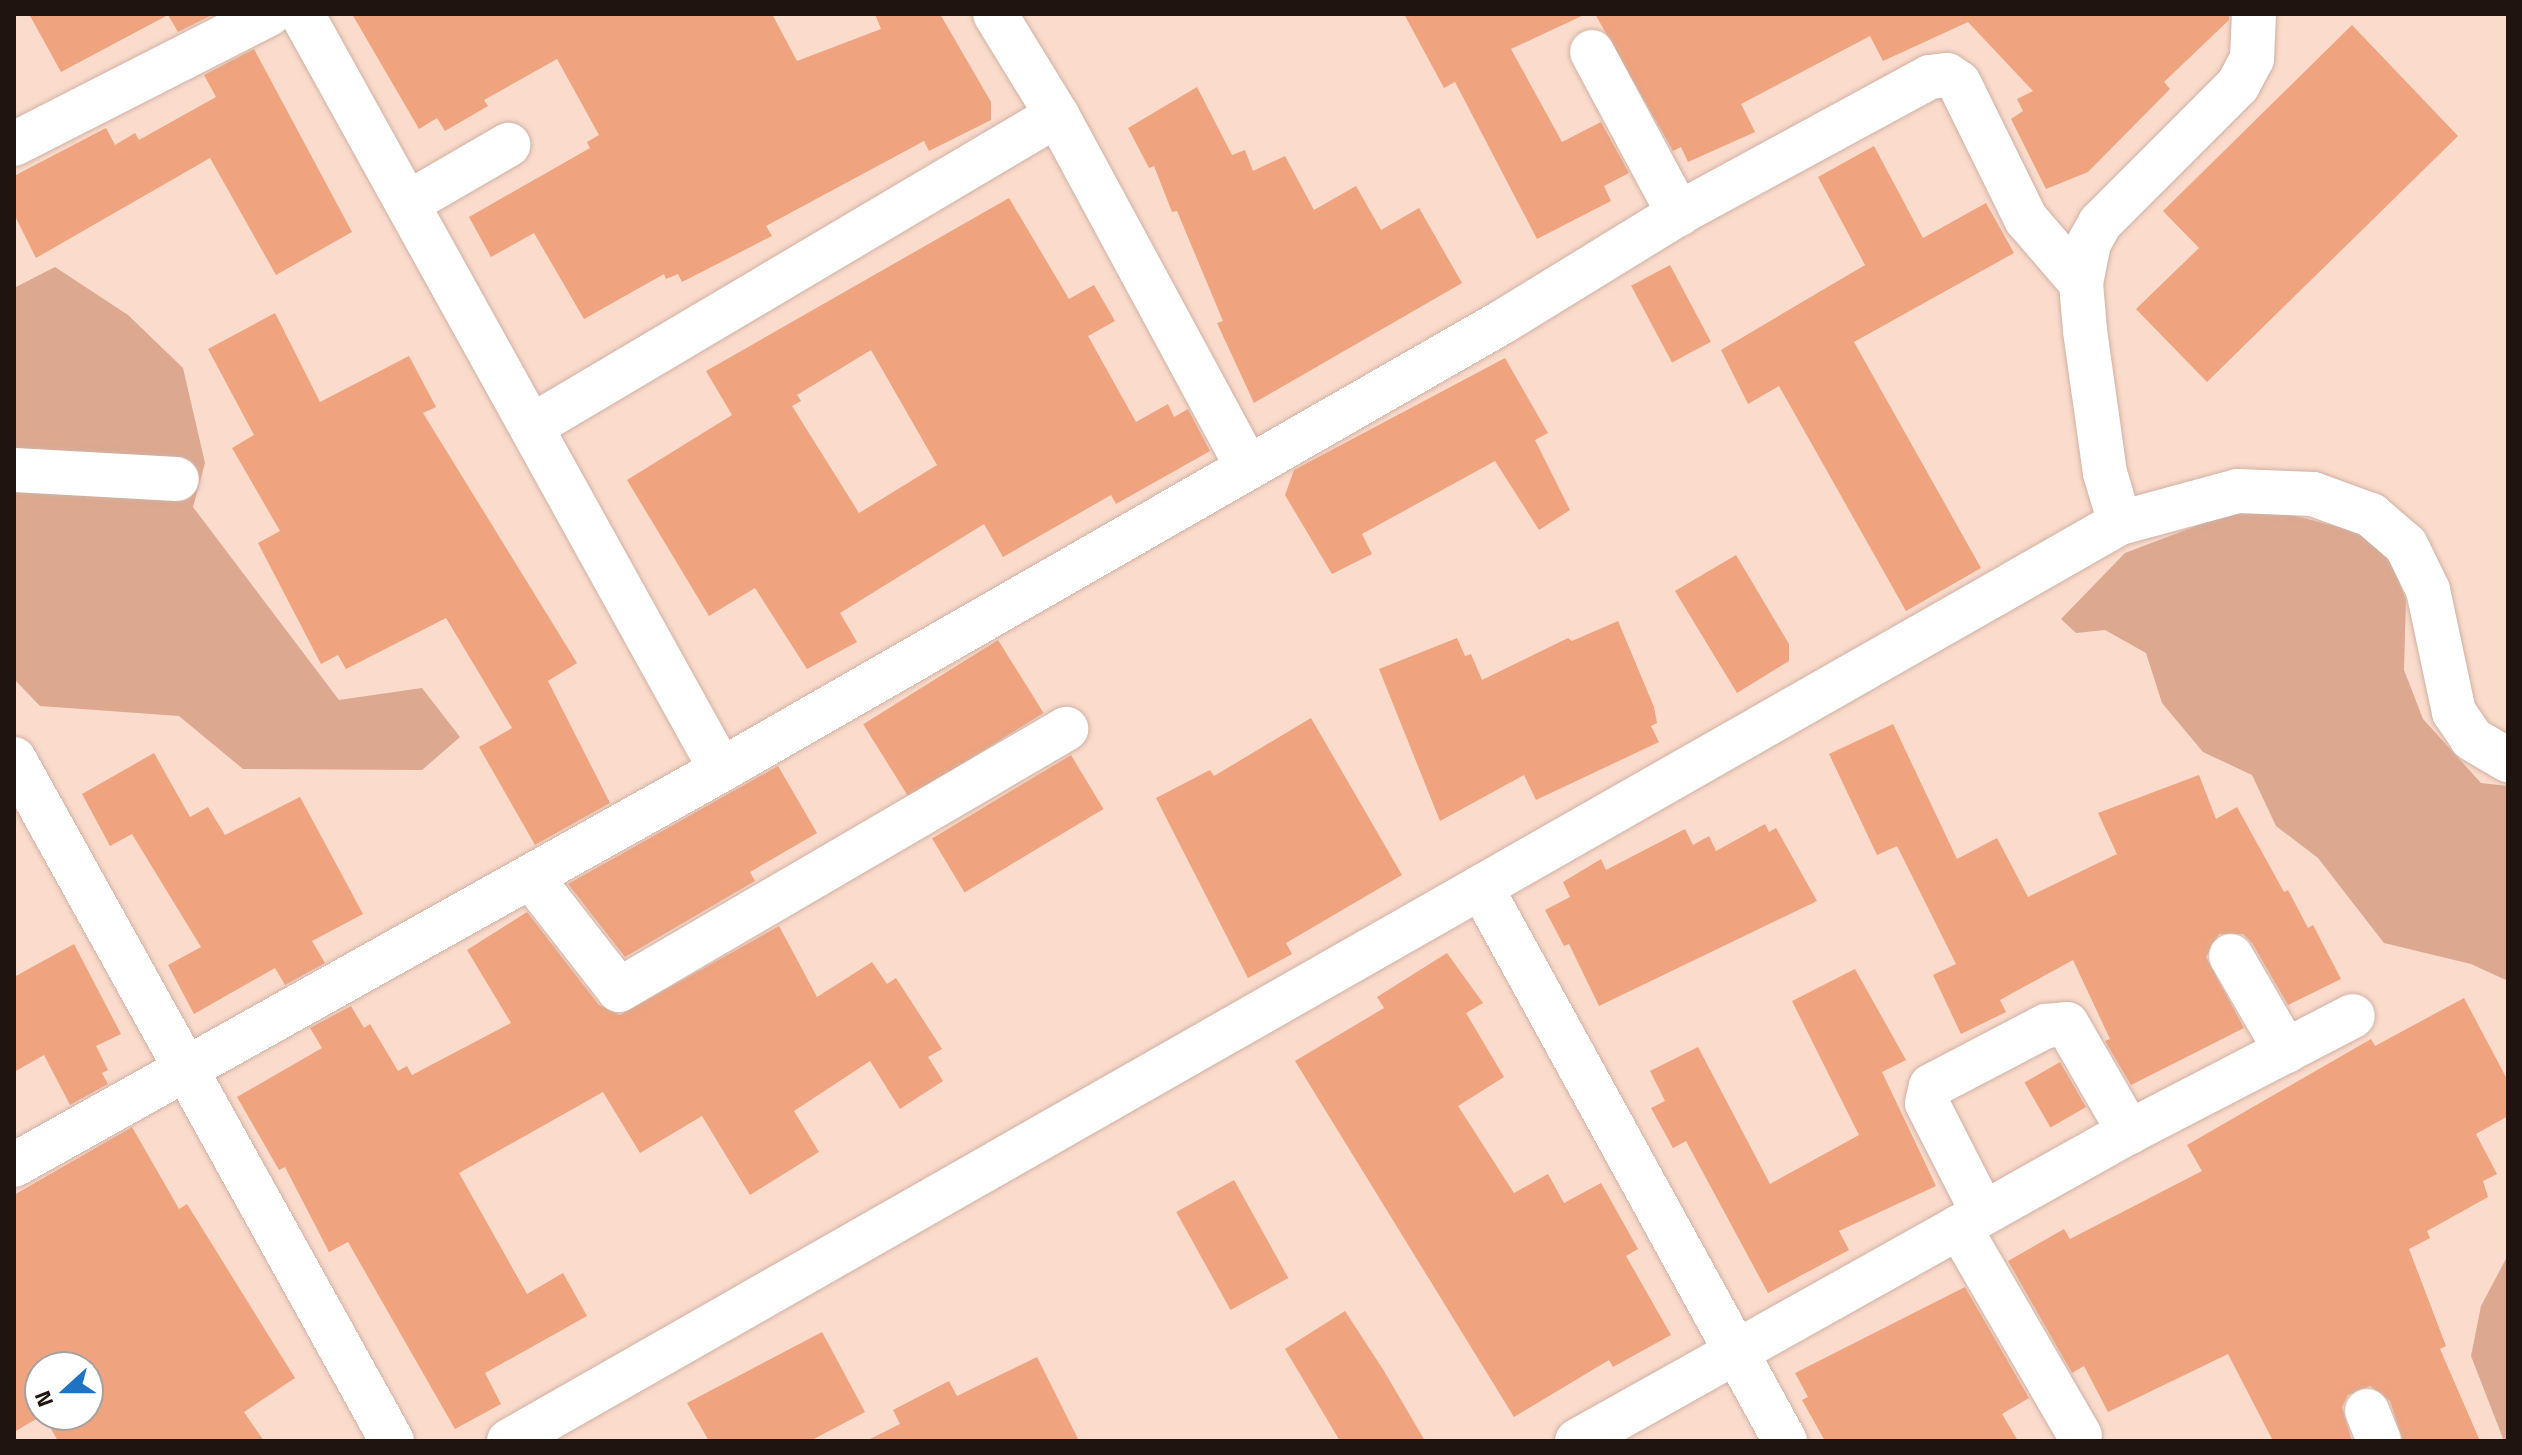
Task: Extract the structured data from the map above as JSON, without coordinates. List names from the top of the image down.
{
  "north": "left"
}
